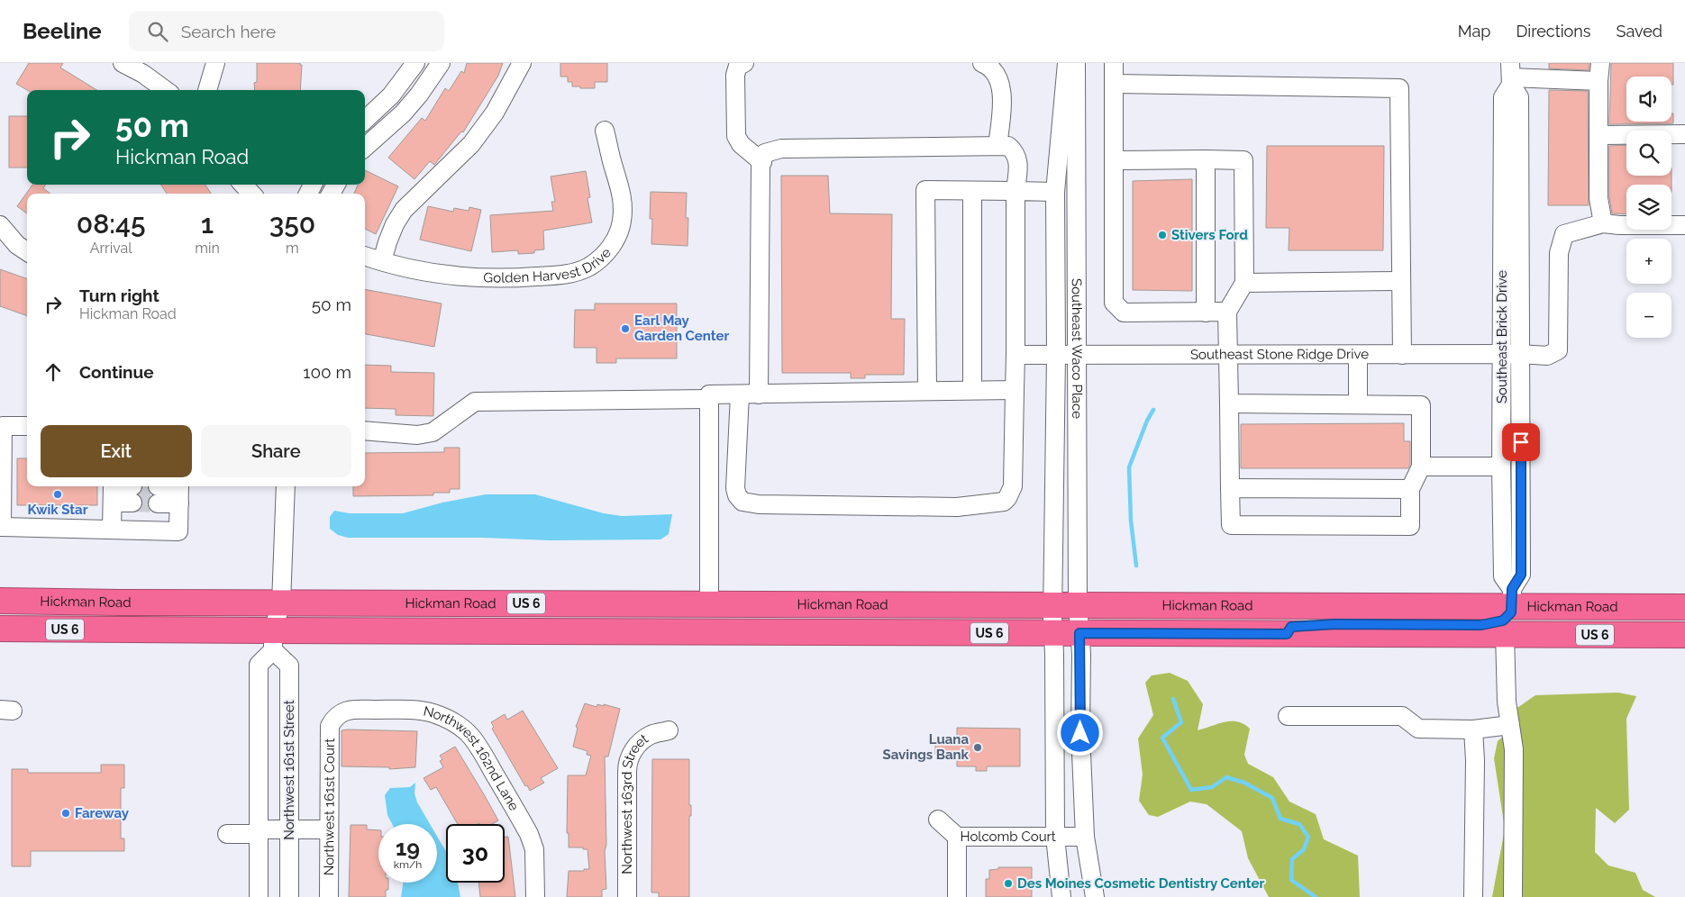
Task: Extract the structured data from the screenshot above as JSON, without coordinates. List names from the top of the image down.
{
  "streets": {
    "highway": ["Hickman Road", "US 6"],
    "street": [
      "Golden Harvest Drive",
      "Southeast Brick Drive",
      "Southeast Waco Place",
      "Southeast Stone Ridge Drive",
      "Northwest 162nd Lane",
      "Northwest 161st Street",
      "Northwest 161st Court",
      "Northwest 163rd Street",
      "Holcomb Court"
    ]
  },
  "crossings": [
    ["Southeast Brick Drive", "Southeast Stone Ridge Drive"],
    ["Southeast Brick Drive", "Hickman Road"],
    ["Southeast Waco Place", "Southeast Stone Ridge Drive"],
    ["Southeast Waco Place", "Hickman Road"],
    ["Southeast Waco Place", "Holcomb Court"],
    ["Hickman Road", "Northwest 161st Street"],
    ["Northwest 162nd Lane", "Northwest 161st Court"]
  ],
  "places": [
    "Stivers Ford",
    "Earl May Garden Center",
    "Kwik Star",
    "Luana Savings Bank",
    "Fareway",
    "Des Moines Cosmetic Dentistry Center"
  ],
  "page": {
    "header": "Beeline",
    "search": "Search here",
    "nav": ["Map", "Directions", "Saved"],
    "map_buttons": ["+", "−"],
    "turn": ["50 m", "Hickman Road"],
    "eta": [
      "08:45",
      "Arrival",
      "1",
      "min",
      "350",
      "m"
    ],
    "list": [
      {
        "name": "Turn right",
        "note": "Hickman Road",
        "value": "50 m"
      },
      {
        "name": "Continue",
        "value": "100 m"
      }
    ],
    "buttons": ["Exit", "Share"],
    "speed": "19 km/h",
    "limit": "30"
  }
}
